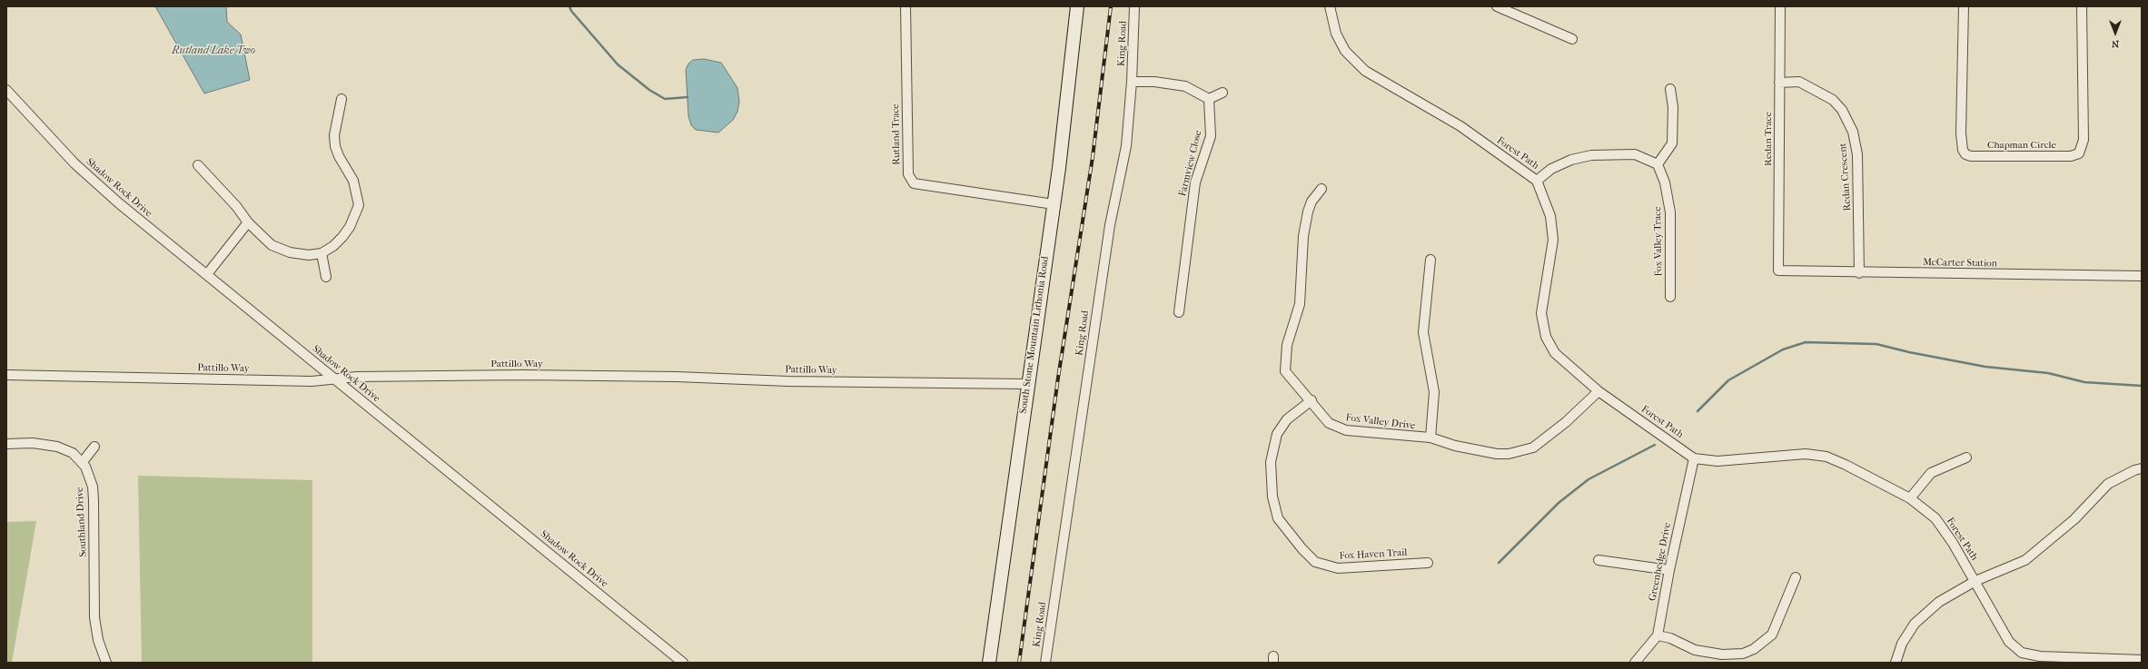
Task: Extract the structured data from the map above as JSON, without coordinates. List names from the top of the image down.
{
  "streets": {
    "main road": ["South Stone Mountain Lithonia Road"],
    "street": [
      "King Road",
      "Rutland Trace",
      "Redan Trace",
      "Chapman Circle",
      "Forest Path",
      "Farmview Close",
      "Redan Crescent",
      "Shadow Rock Drive",
      "Fox Valley Trace",
      "McCarter Station",
      "Pattillo Way",
      "Fox Valley Drive",
      "Southland Drive",
      "Fox Haven Trail",
      "Greenhedge Drive"
    ]
  },
  "crossings": [
    ["Rutland Trace", "South Stone Mountain Lithonia Road"],
    ["Redan Trace", "Redan Crescent"],
    ["Redan Trace", "McCarter Station"],
    ["Forest Path", "Fox Valley Drive"],
    ["Forest Path", "Greenhedge Drive"],
    ["Redan Crescent", "McCarter Station"],
    ["Shadow Rock Drive", "Pattillo Way"],
    ["South Stone Mountain Lithonia Road", "Pattillo Way"],
    ["Fox Valley Drive", "Fox Haven Trail"]
  ],
  "water": ["Rutland Lake Two"],
  "north": "bottom"
}
